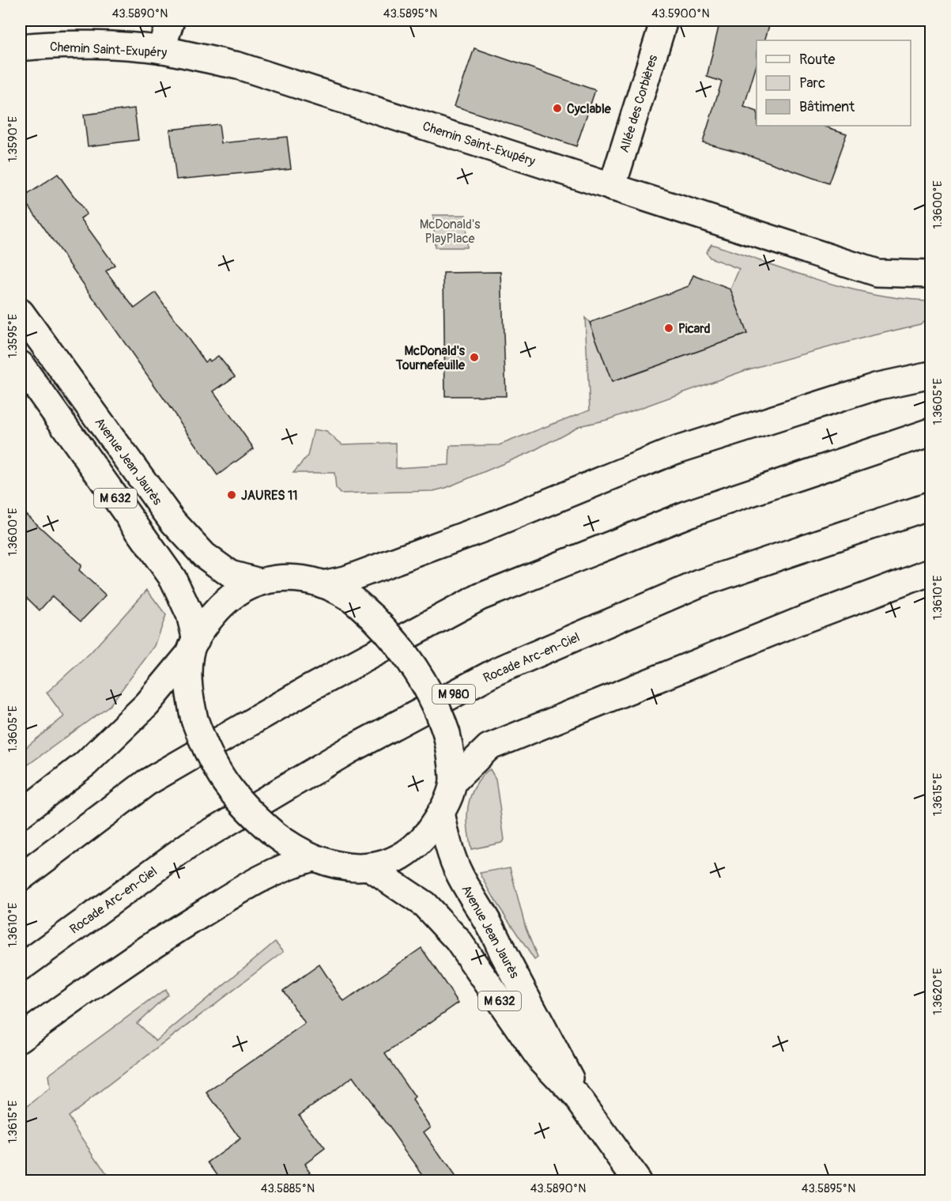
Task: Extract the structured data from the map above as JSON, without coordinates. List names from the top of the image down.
{
  "streets": {
    "main road": [
      "Chemin Saint-Exupéry",
      "Allée des Corbières",
      "Avenue Jean Jaurès",
      "M 632",
      "Rocade Arc-en-Ciel",
      "M 980"
    ]
  },
  "crossings": [
    ["Chemin Saint-Exupéry", "Allée des Corbières"]
  ],
  "parks": ["McDonald's PlayPlace"],
  "places": [
    "Cyclable",
    "Picard",
    "McDonald's Tournefeuille",
    "JAURES 11"
  ],
  "legend": ["Route", "Parc", "Bâtiment"],
  "coordinates": [
    "43.5890°N",
    "43.5895°N",
    "43.5900°N",
    "1.3590°E",
    "1.3600°E",
    "1.3595°E",
    "1.3605°E",
    "1.3610°E",
    "1.3615°E",
    "1.3620°E",
    "43.5885°N"
  ]
}
